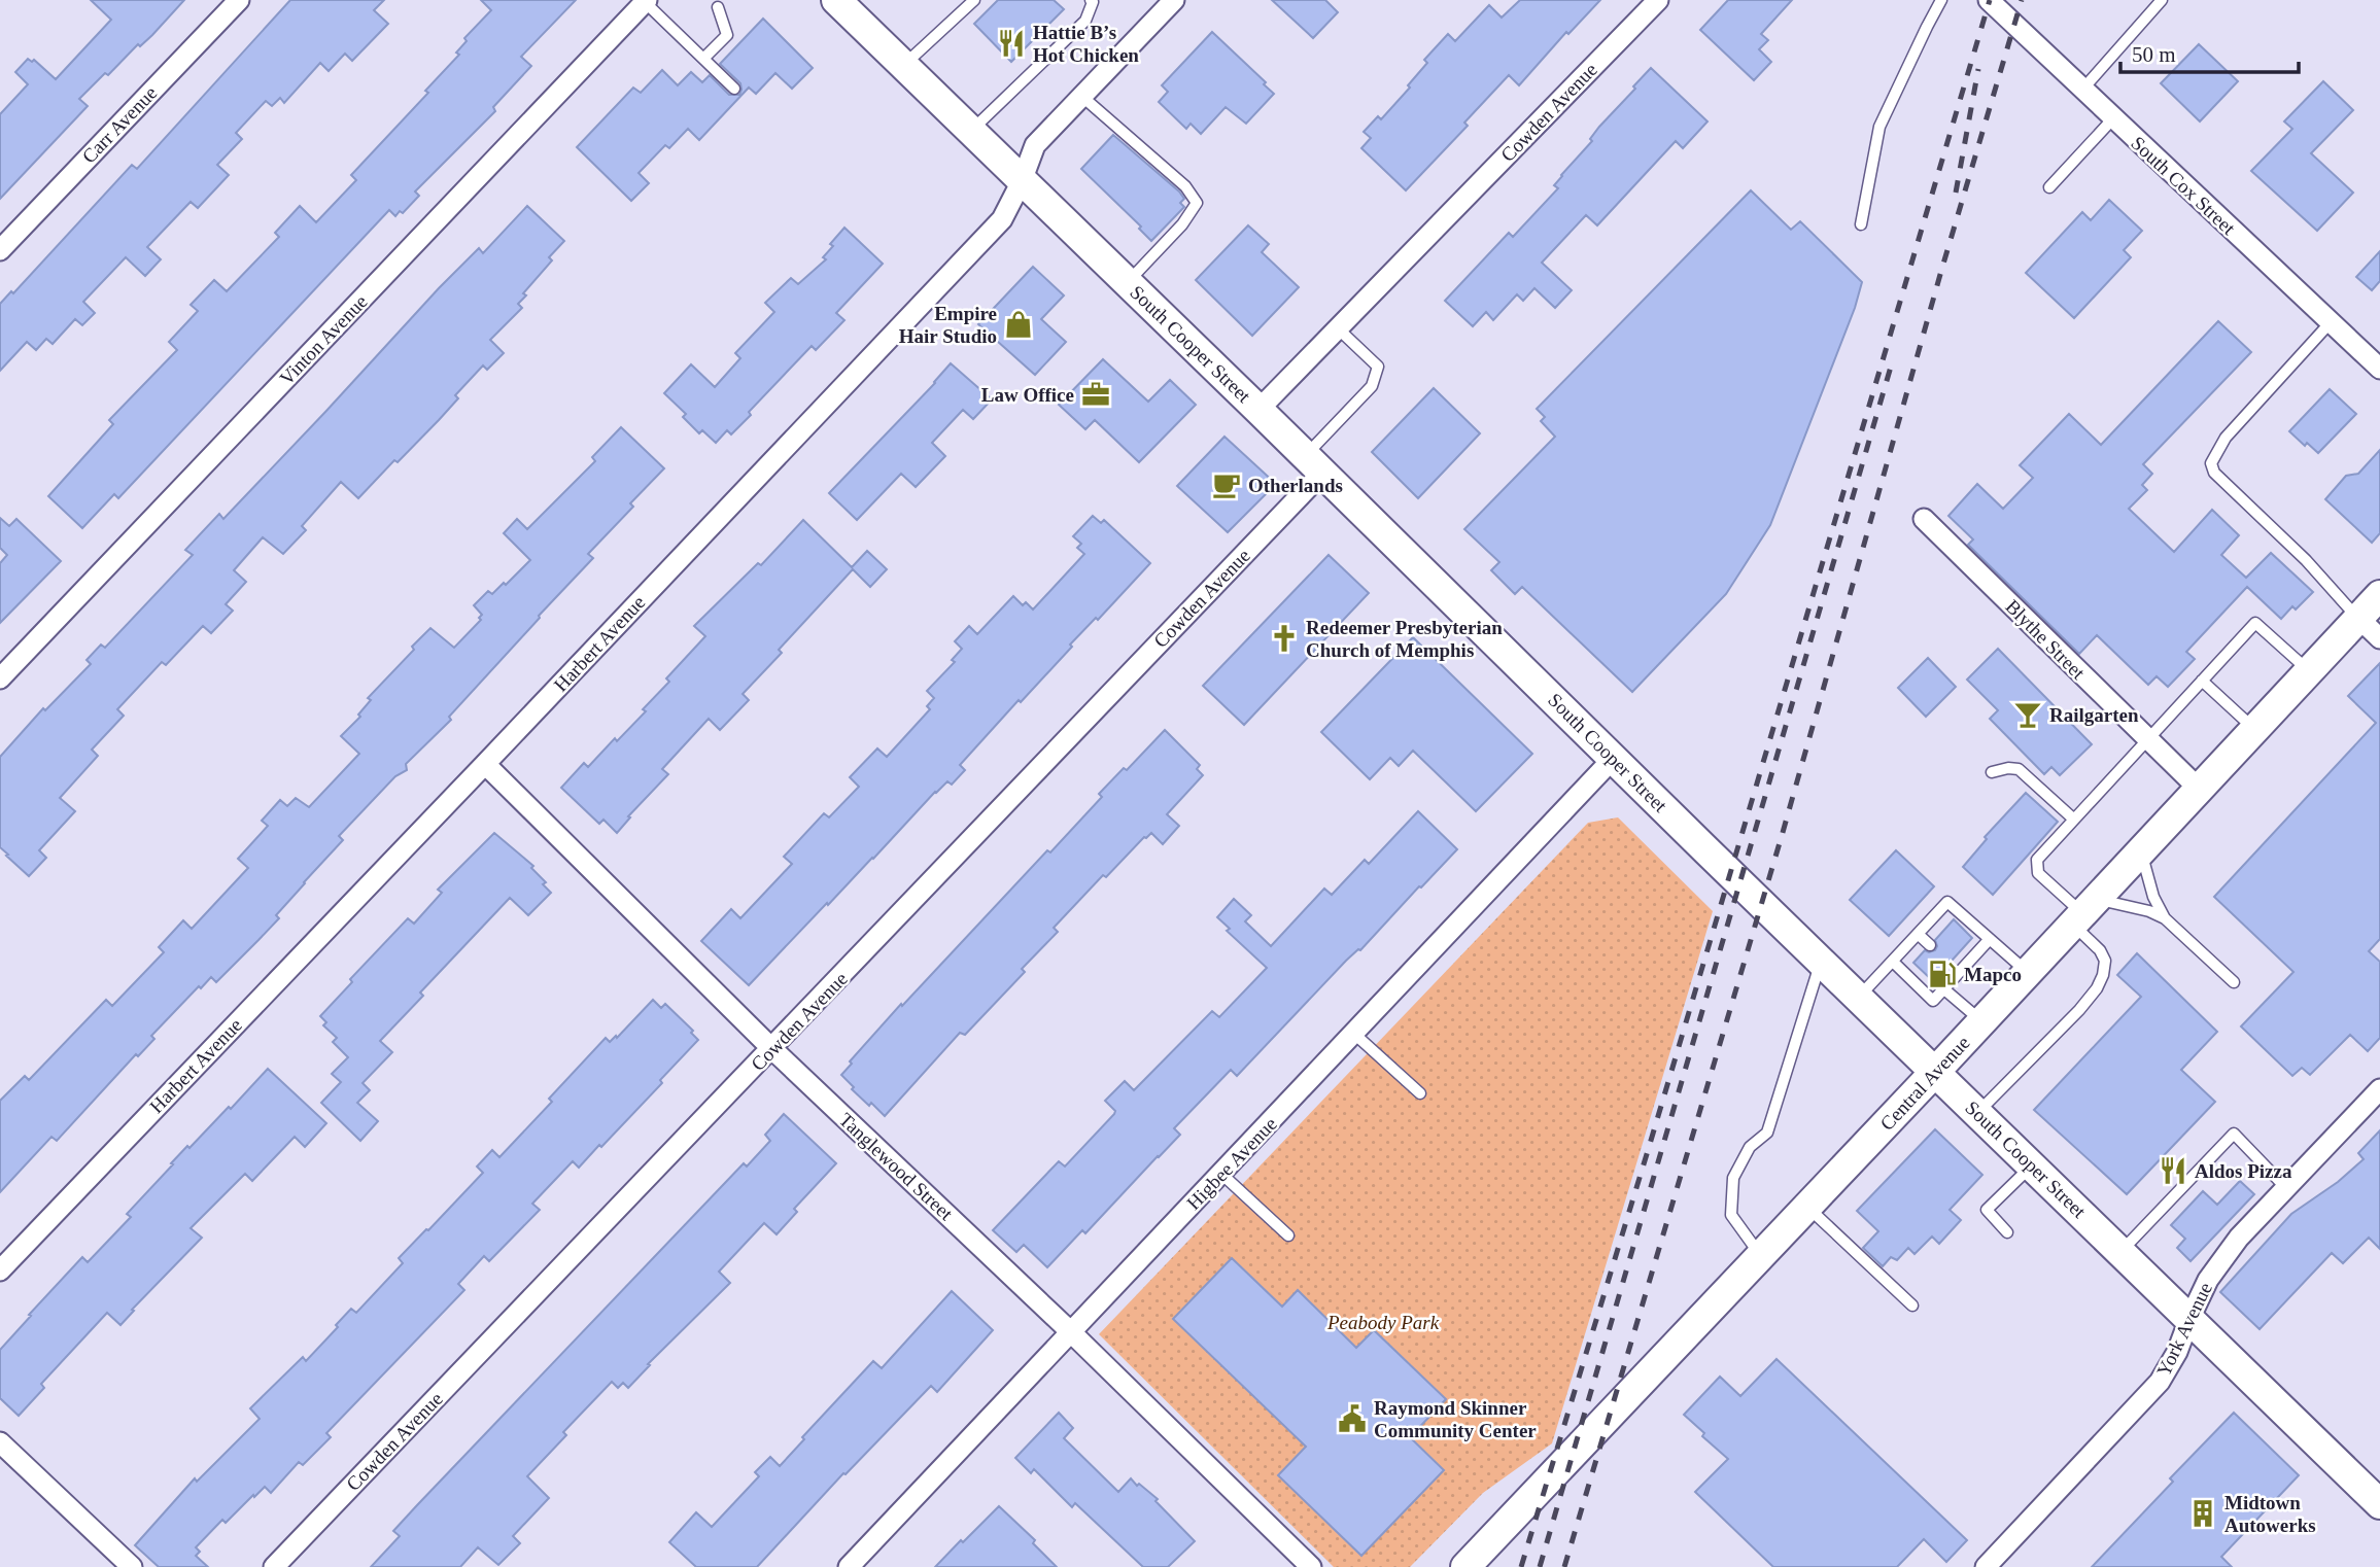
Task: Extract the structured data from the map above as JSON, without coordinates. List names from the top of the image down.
{
  "streets": {
    "main road": ["South Cooper Street", "Central Avenue"],
    "street": [
      "Cowden Avenue",
      "Carr Avenue",
      "South Cox Street",
      "Vinton Avenue",
      "Blythe Street",
      "Harbert Avenue",
      "Higbee Avenue",
      "Tanglewood Street",
      "York Avenue"
    ]
  },
  "crossings": [
    ["Cowden Avenue", "South Cooper Street"],
    ["Cowden Avenue", "Tanglewood Street"],
    ["South Cooper Street", "Harbert Avenue"],
    ["South Cooper Street", "Central Avenue"],
    ["South Cooper Street", "Higbee Avenue"],
    ["South Cooper Street", "York Avenue"],
    ["Blythe Street", "Central Avenue"],
    ["Harbert Avenue", "Tanglewood Street"],
    ["Higbee Avenue", "Tanglewood Street"]
  ],
  "parks": ["Peabody Park"],
  "places": {
    "restaurant": ["Hattie B’s Hot Chicken", "Aldos Pizza"],
    "shop": ["Empire Hair Studio"],
    "office": ["Law Office"],
    "cafe": ["Otherlands"],
    "church": ["Redeemer Presbyterian Church of Memphis"],
    "bar": ["Railgarten"],
    "fuel station": ["Mapco"],
    "public building": ["Raymond Skinner Community Center"],
    "building": ["Midtown Autowerks"]
  },
  "scale_bar": "50 m"
}
